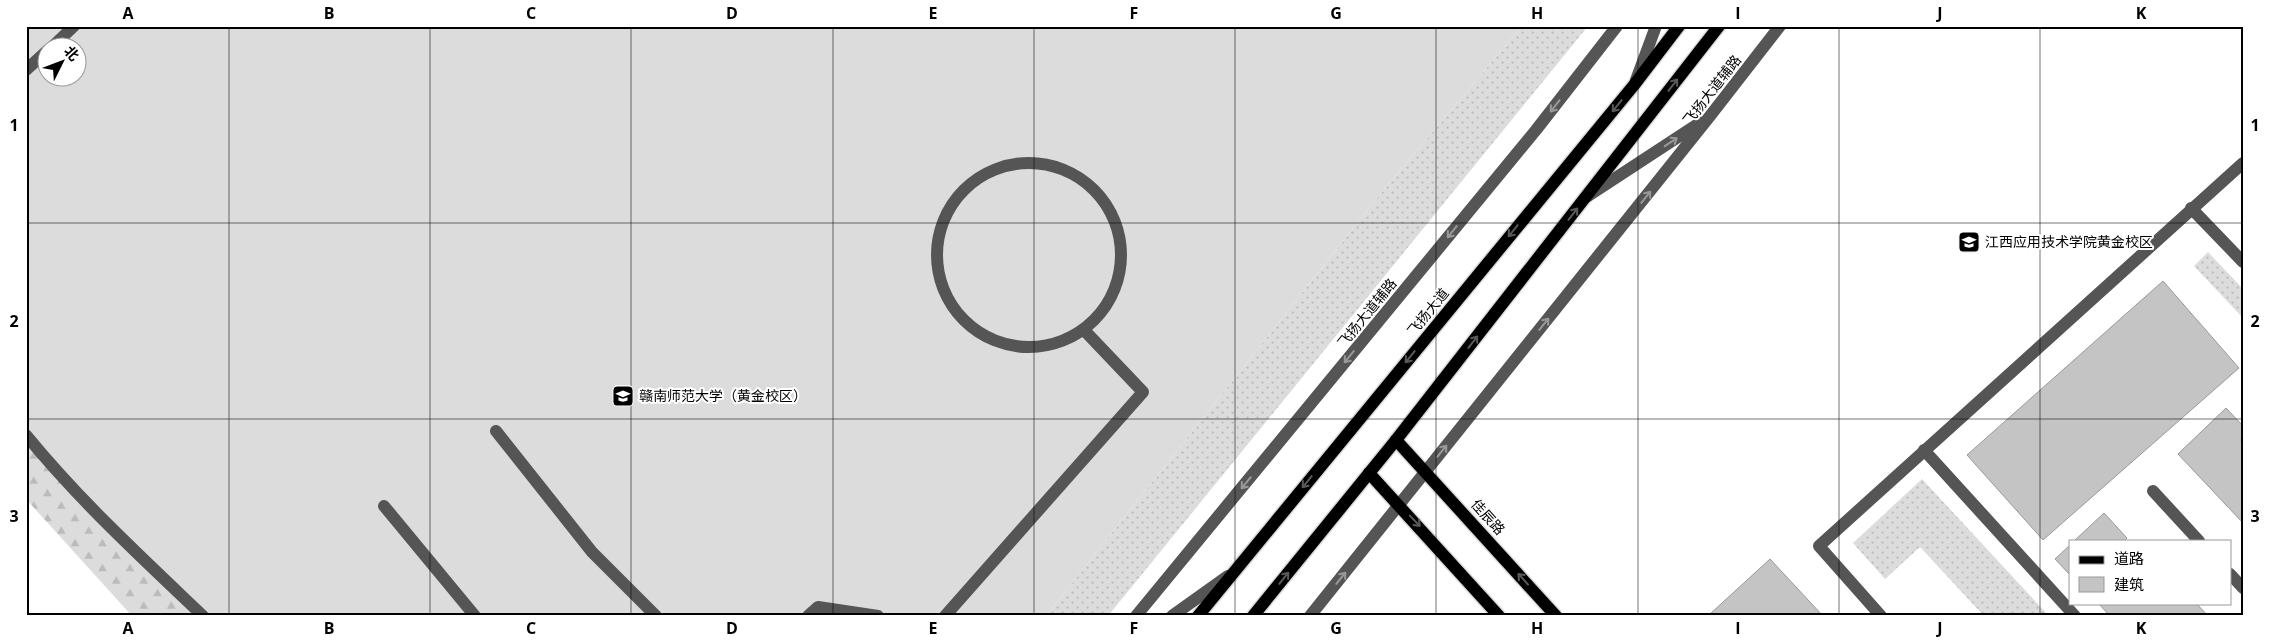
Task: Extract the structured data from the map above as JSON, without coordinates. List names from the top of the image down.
{
  "streets": {
    "main road": ["飞扬大道", "佳辰路"],
    "street": ["飞扬大道辅路"]
  },
  "crossings": [
    ["飞扬大道辅路", "佳辰路"]
  ],
  "places": {
    "school or university": ["江西应用技术学院黄金校区", "赣南师范大学（黄金校区）"]
  },
  "legend": ["道路", "建筑"],
  "north": "top right",
  "grid": {
    "columns": [
      "A",
      "B",
      "C",
      "D",
      "E",
      "F",
      "G",
      "H",
      "I",
      "J",
      "K"
    ],
    "rows": ["1", "2", "3"]
  }
}
